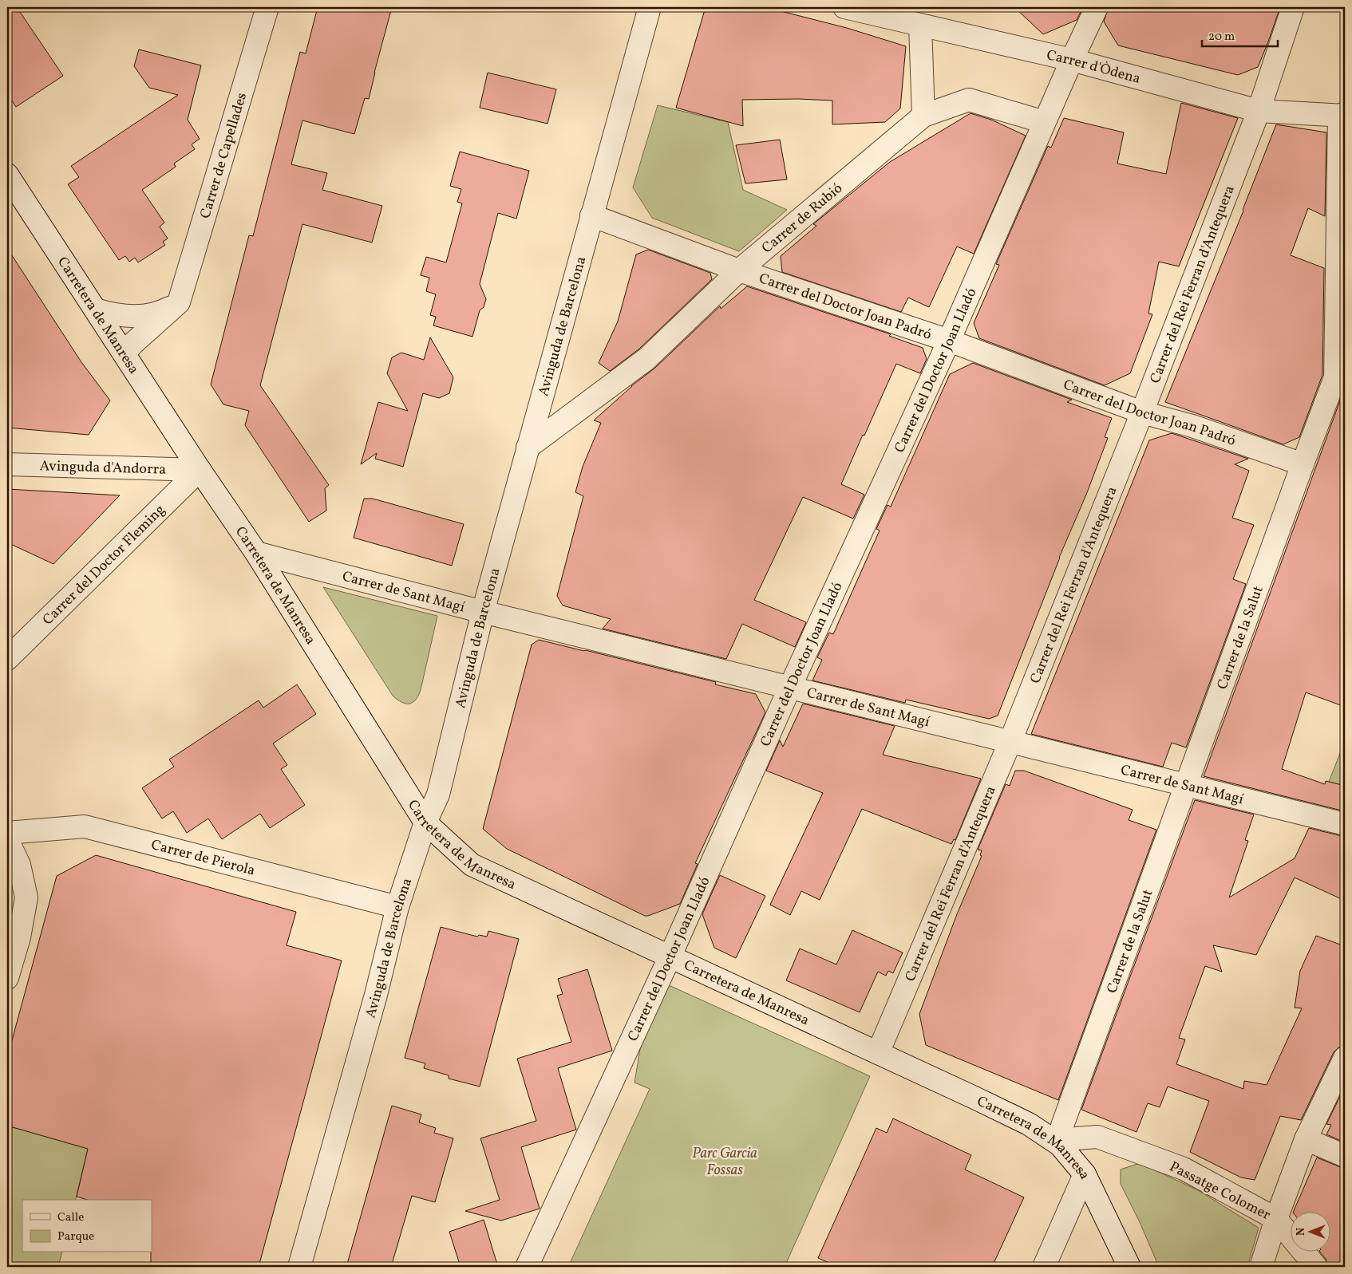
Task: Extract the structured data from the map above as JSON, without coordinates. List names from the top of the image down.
{
  "streets": {
    "street": [
      "Carrer d'Òdena",
      "Carrer de Capellades",
      "Carrer de Rubió",
      "Carrer del Rei Ferran d'Antequera",
      "Carrer del Doctor Joan Padró",
      "Carretera de Manresa",
      "Avinguda de Barcelona",
      "Carrer del Doctor Joan Lladó",
      "Avinguda d'Andorra",
      "Carrer del Doctor Fleming",
      "Carrer de Sant Magí",
      "Carrer de la Salut",
      "Carrer de Pierola",
      "Passatge Colomer"
    ]
  },
  "crossings": [
    ["Carrer d'Òdena", "Carrer del Rei Ferran d'Antequera"],
    ["Carrer d'Òdena", "Carrer del Doctor Joan Lladó"],
    ["Carrer d'Òdena", "Carrer de la Salut"],
    ["Carrer de Rubió", "Carrer del Doctor Joan Padró"],
    ["Carrer de Rubió", "Avinguda de Barcelona"],
    ["Carrer de Rubió", "Carrer del Doctor Joan Lladó"],
    ["Carrer del Rei Ferran d'Antequera", "Carrer del Doctor Joan Padró"],
    ["Carrer del Rei Ferran d'Antequera", "Carretera de Manresa"],
    ["Carrer del Rei Ferran d'Antequera", "Carrer de Sant Magí"],
    ["Carrer del Doctor Joan Padró", "Avinguda de Barcelona"],
    ["Carrer del Doctor Joan Padró", "Carrer del Doctor Joan Lladó"],
    ["Carrer del Doctor Joan Padró", "Carrer de la Salut"],
    ["Carretera de Manresa", "Avinguda de Barcelona"],
    ["Carretera de Manresa", "Carrer del Doctor Joan Lladó"],
    ["Carretera de Manresa", "Avinguda d'Andorra"],
    ["Carretera de Manresa", "Carrer del Doctor Fleming"],
    ["Carretera de Manresa", "Carrer de Sant Magí"],
    ["Carretera de Manresa", "Carrer de la Salut"],
    ["Carretera de Manresa", "Passatge Colomer"],
    ["Avinguda de Barcelona", "Carrer de Sant Magí"],
    ["Avinguda de Barcelona", "Carrer de Pierola"],
    ["Carrer del Doctor Joan Lladó", "Carrer de Sant Magí"],
    ["Avinguda d'Andorra", "Carrer del Doctor Fleming"],
    ["Carrer de Sant Magí", "Carrer de la Salut"],
    ["Carrer de la Salut", "Passatge Colomer"]
  ],
  "parks": ["Parc Garcia Fossas"],
  "legend": ["Calle", "Parque"],
  "scale_bar": "20 m",
  "north": "left"
}
